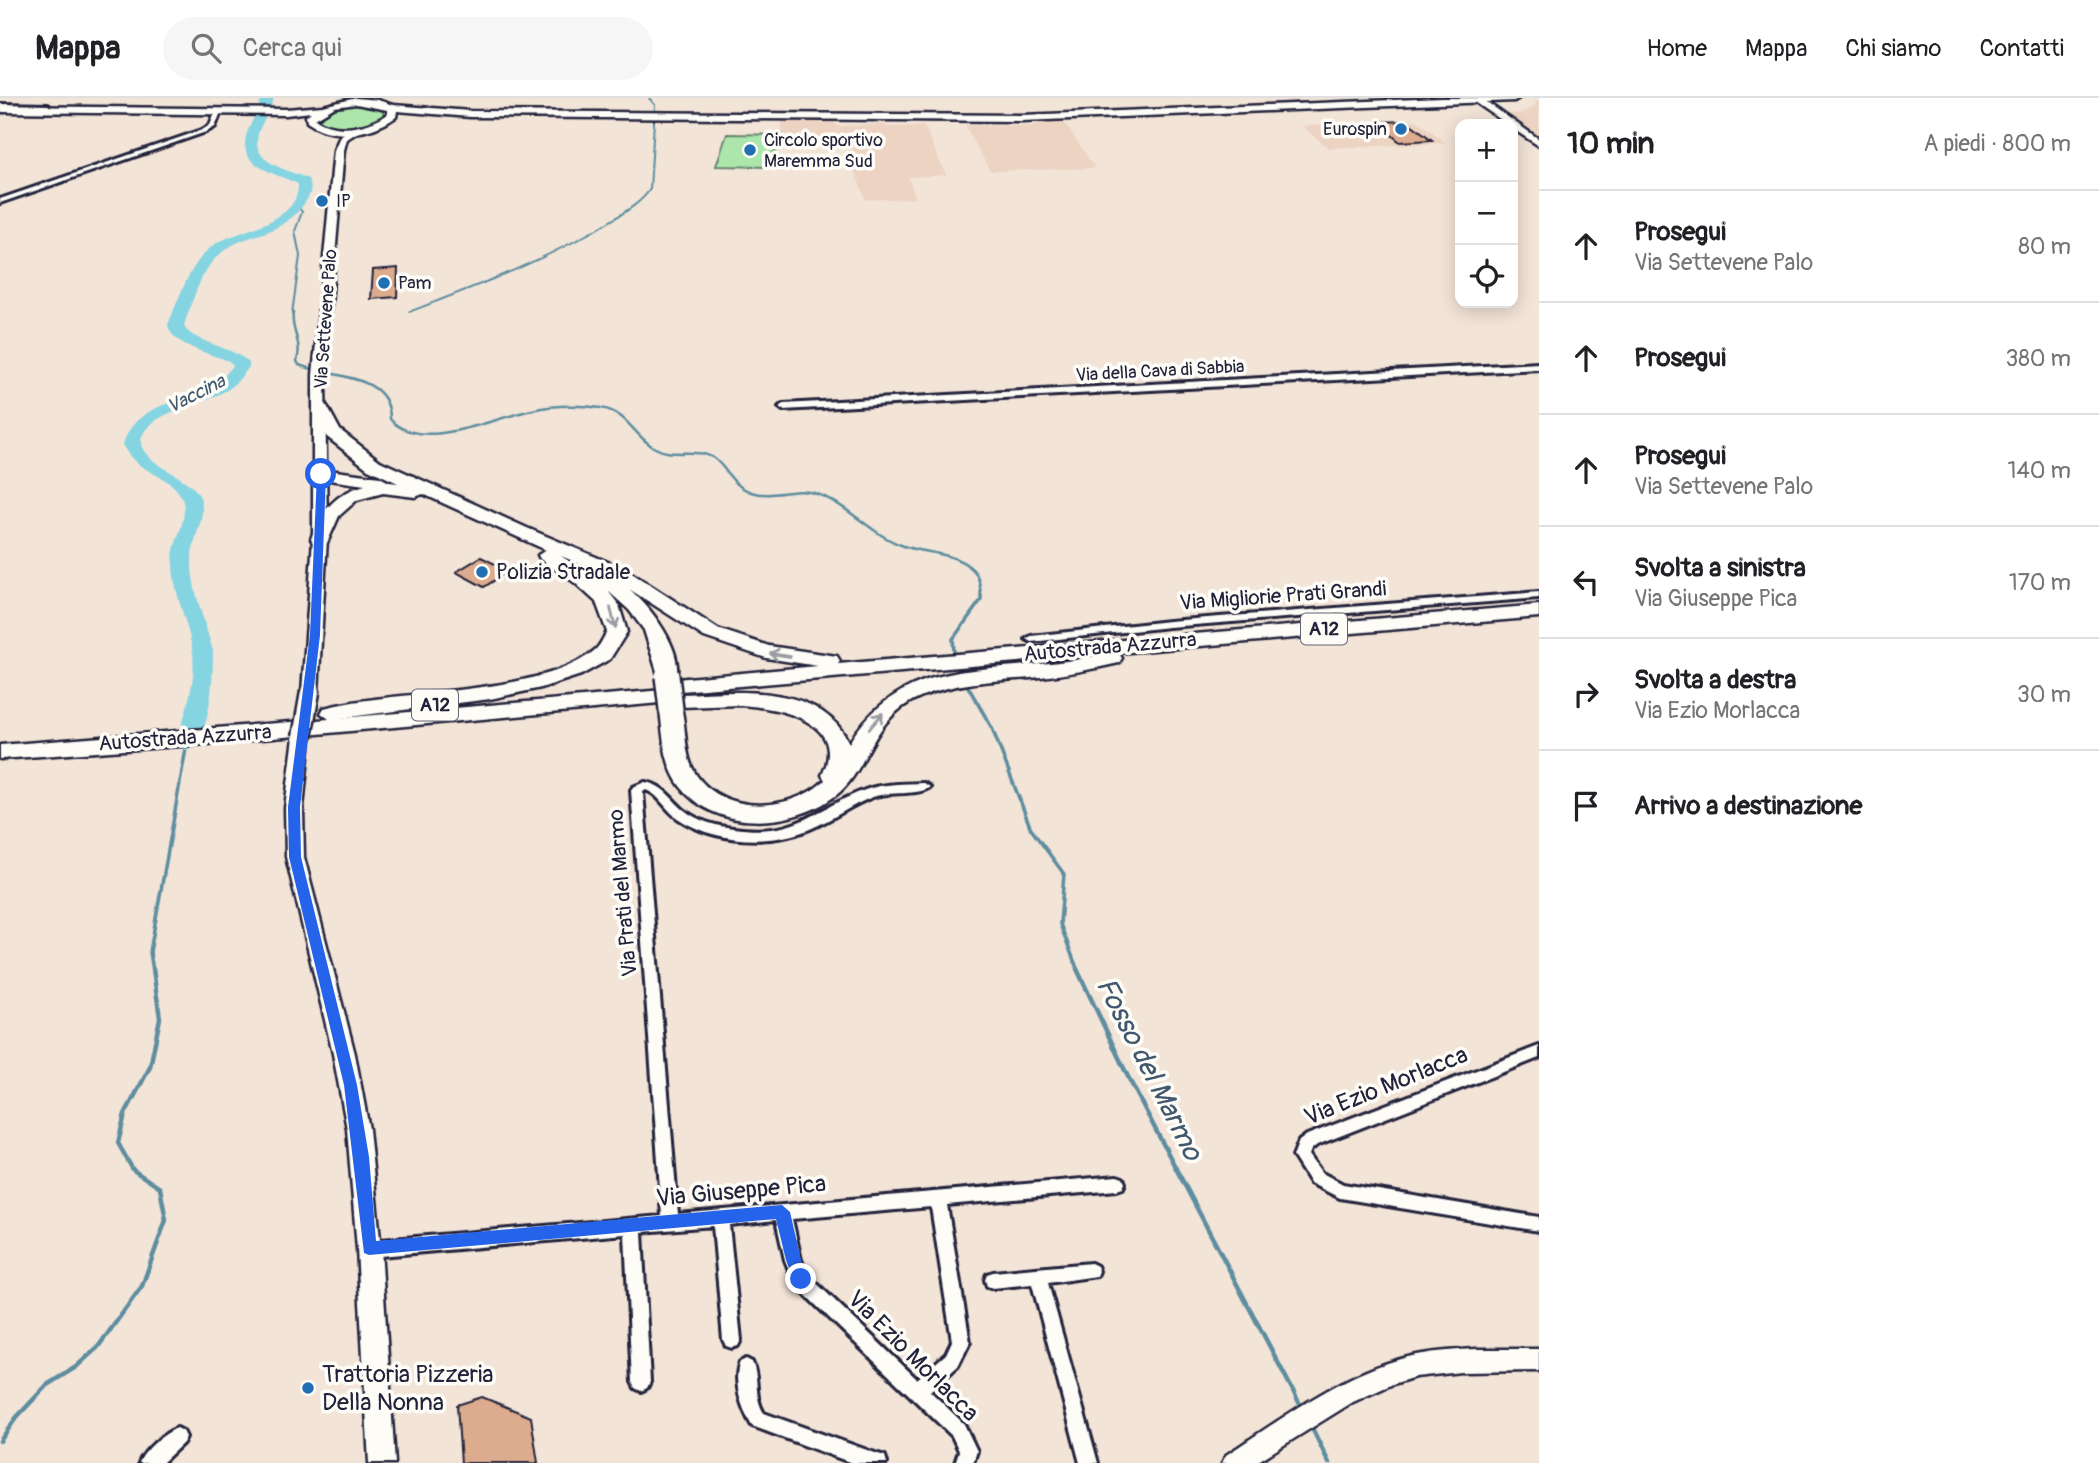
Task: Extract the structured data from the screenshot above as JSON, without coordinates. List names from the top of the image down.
{
  "streets": {
    "highway": ["A12", "Autostrada Azzurra"],
    "main road": ["Via Settevene Palo"],
    "street": [
      "Via della Cava di Sabbia",
      "Via Migliorie Prati Grandi",
      "Via Prati del Marmo",
      "Via Ezio Morlacca",
      "Via Giuseppe Pica"
    ]
  },
  "crossings": [
    ["Via Settevene Palo", "Via Giuseppe Pica"],
    ["Via Prati del Marmo", "Via Giuseppe Pica"],
    ["Via Ezio Morlacca", "Via Giuseppe Pica"]
  ],
  "water": ["Vaccina", "Fosso del Marmo"],
  "places": [
    "Eurospin",
    "Circolo sportivo Maremma Sud",
    "IP",
    "Pam",
    "Polizia Stradale",
    "Trattoria Pizzeria Della Nonna"
  ],
  "page": {
    "header": "Mappa",
    "search": "Cerca qui",
    "nav": [
      "Home",
      "Mappa",
      "Chi siamo",
      "Contatti"
    ],
    "heading": ["10 min", "A piedi · 800 m"],
    "map_buttons": ["+", "−"],
    "list": [
      ["Prosegui", "Via Settevene Palo", "80 m"],
      ["Prosegui", "380 m"],
      ["Prosegui", "Via Settevene Palo", "140 m"],
      ["Svolta a sinistra", "Via Giuseppe Pica", "170 m"],
      ["Svolta a destra", "Via Ezio Morlacca", "30 m"],
      "Arrivo a destinazione"
    ]
  }
}
